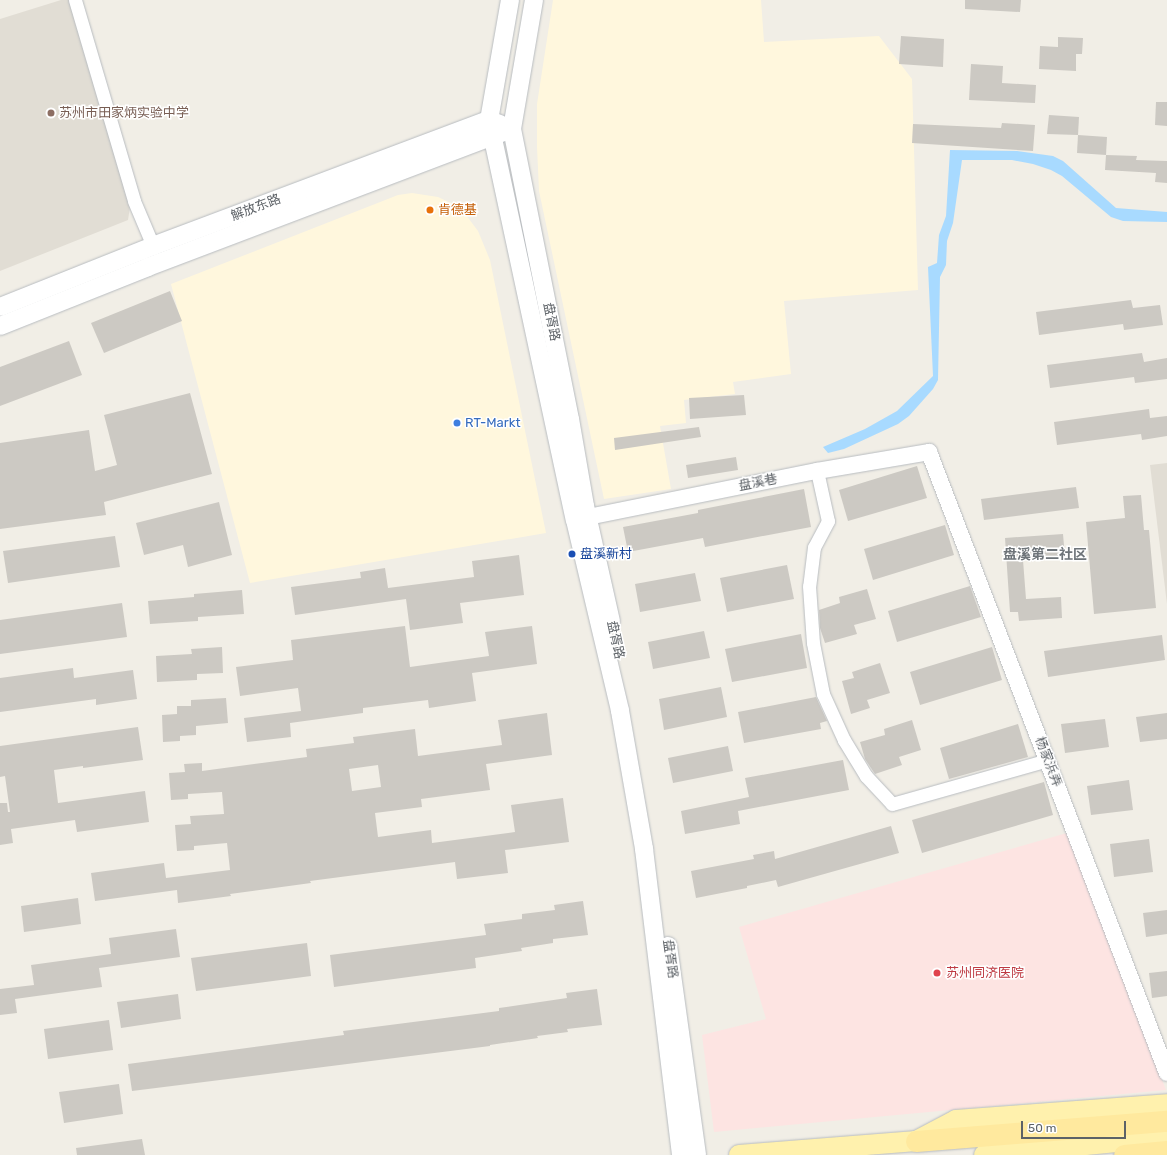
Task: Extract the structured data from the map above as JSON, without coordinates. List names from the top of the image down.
{
  "streets": {
    "main road": ["解放东路", "盘胥路"],
    "street": ["盘溪巷", "杨家浜弄"]
  },
  "crossings": [
    ["解放东路", "盘胥路"],
    ["盘胥路", "盘溪巷"],
    ["盘溪巷", "杨家浜弄"]
  ],
  "districts": ["盘溪第二社区"],
  "places": [
    "苏州市田家炳实验中学",
    "肯德基",
    "RT-Markt",
    "盘溪新村",
    "苏州同济医院"
  ],
  "scale_bar": "50 m"
}
